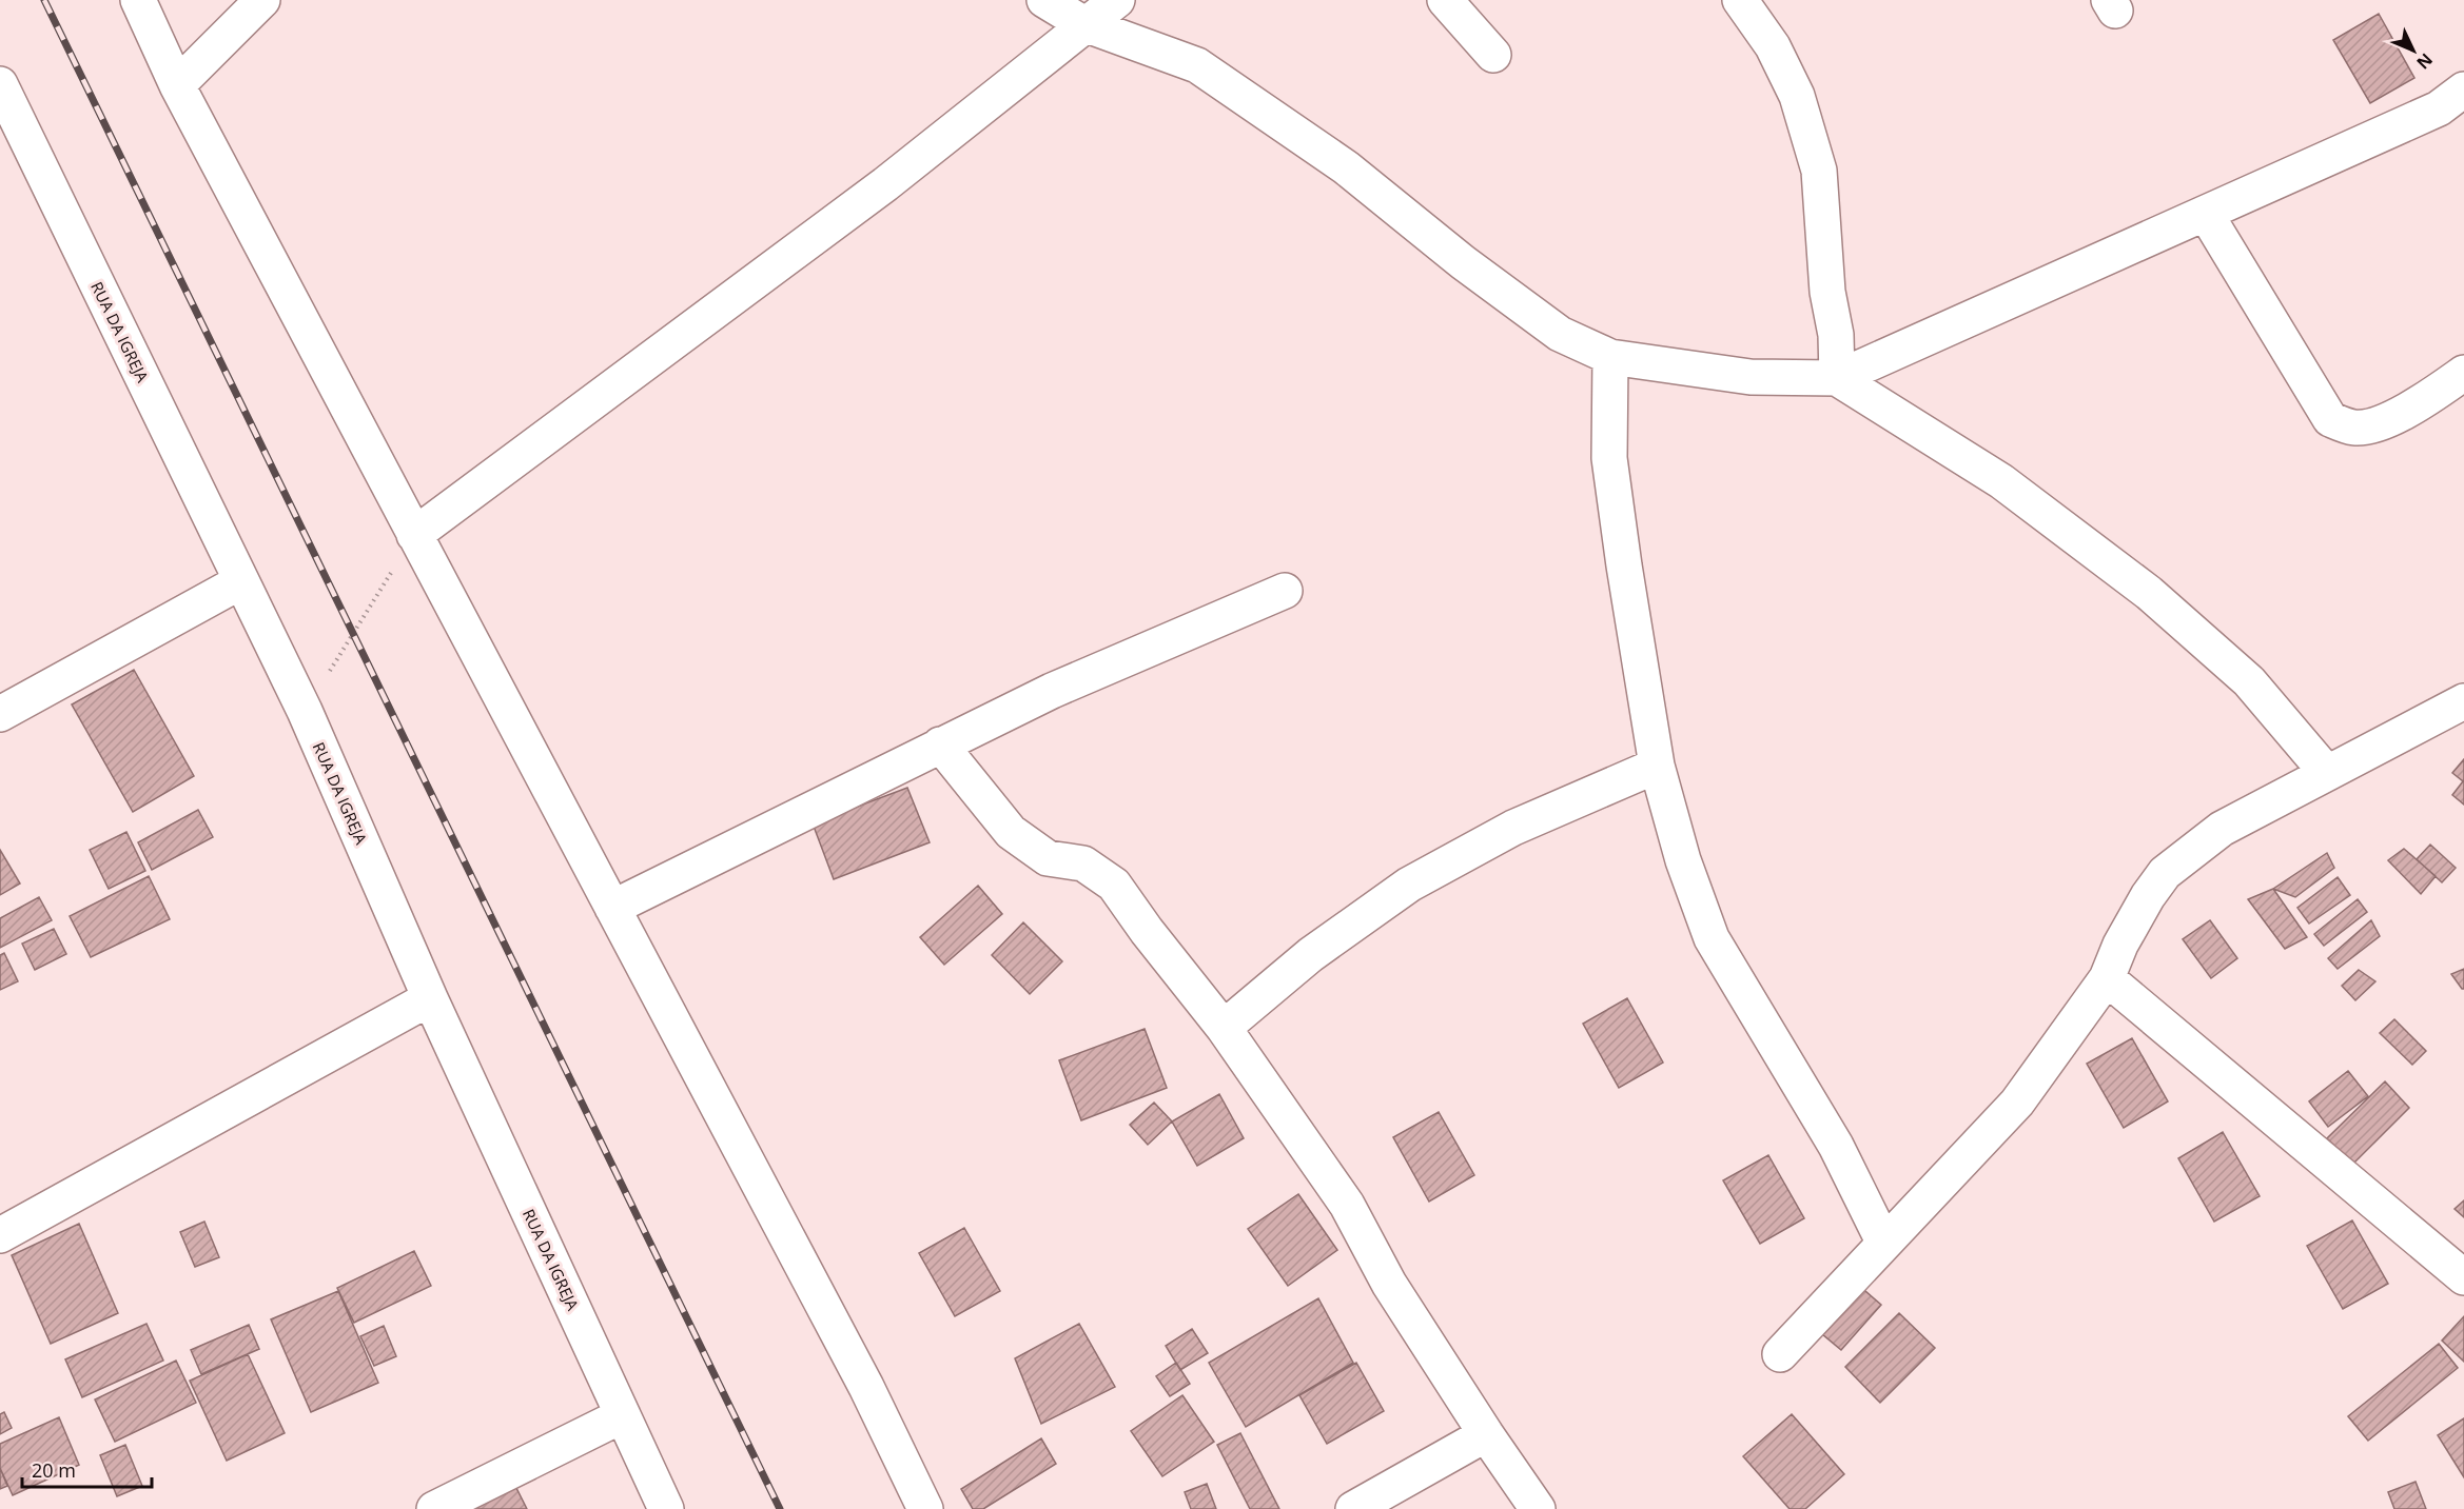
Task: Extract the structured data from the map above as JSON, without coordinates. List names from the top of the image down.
{
  "streets": {
    "street": ["RUA DA IGREJA"]
  },
  "scale_bar": "20 m",
  "north": "bottom right"
}
